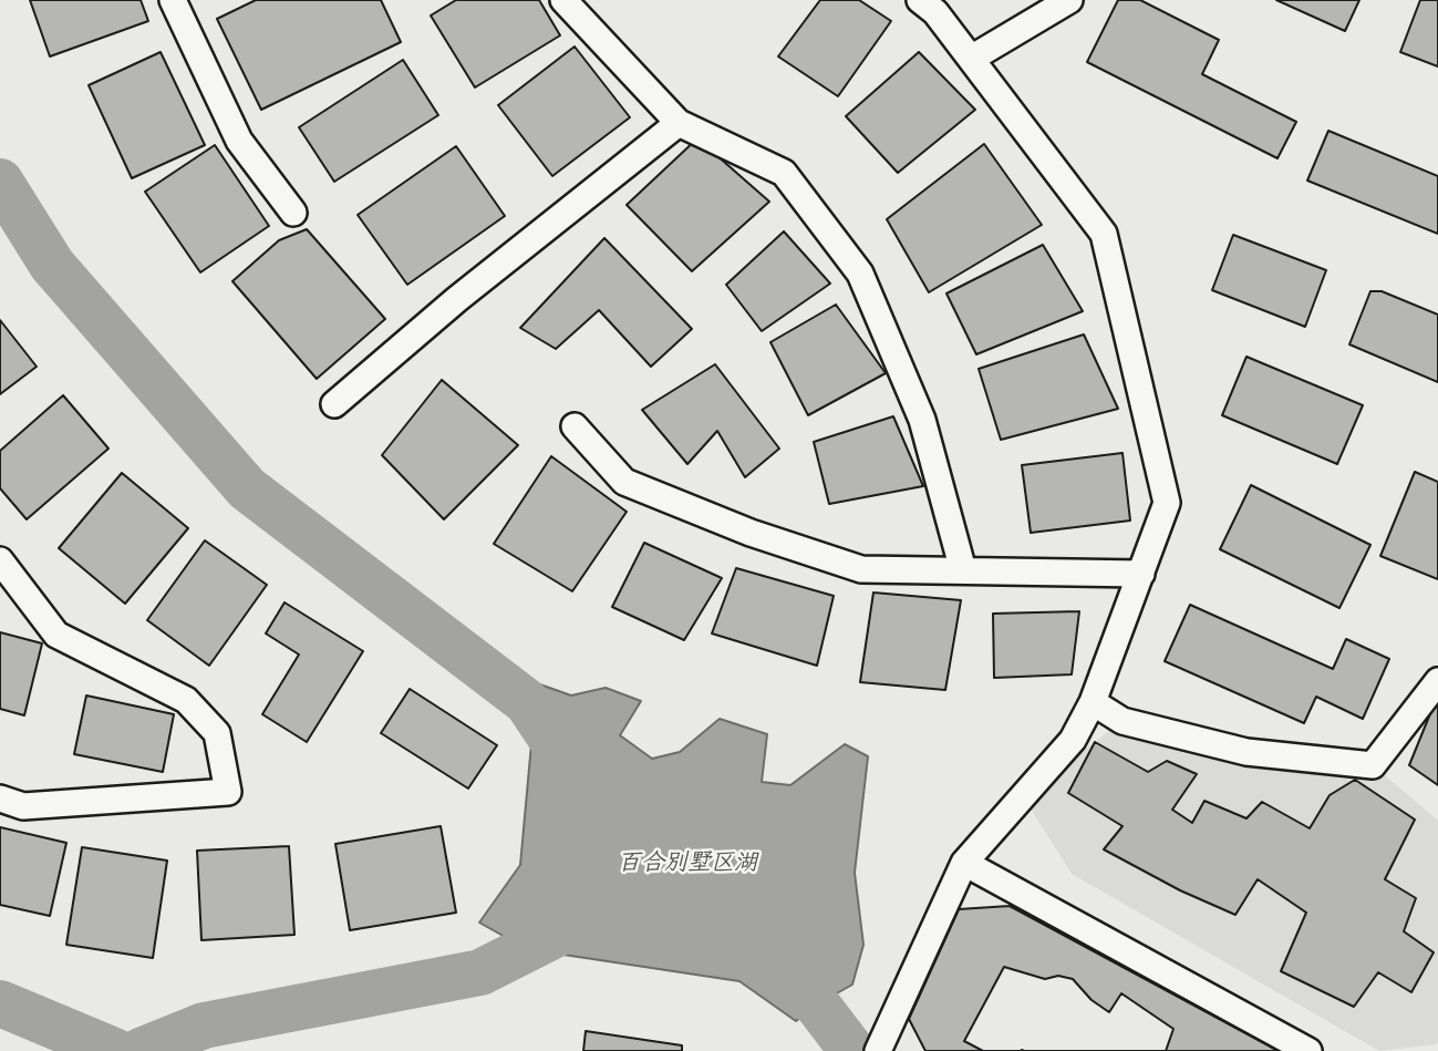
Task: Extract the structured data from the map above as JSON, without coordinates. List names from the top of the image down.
{
  "water": ["百合别墅区湖"]
}
